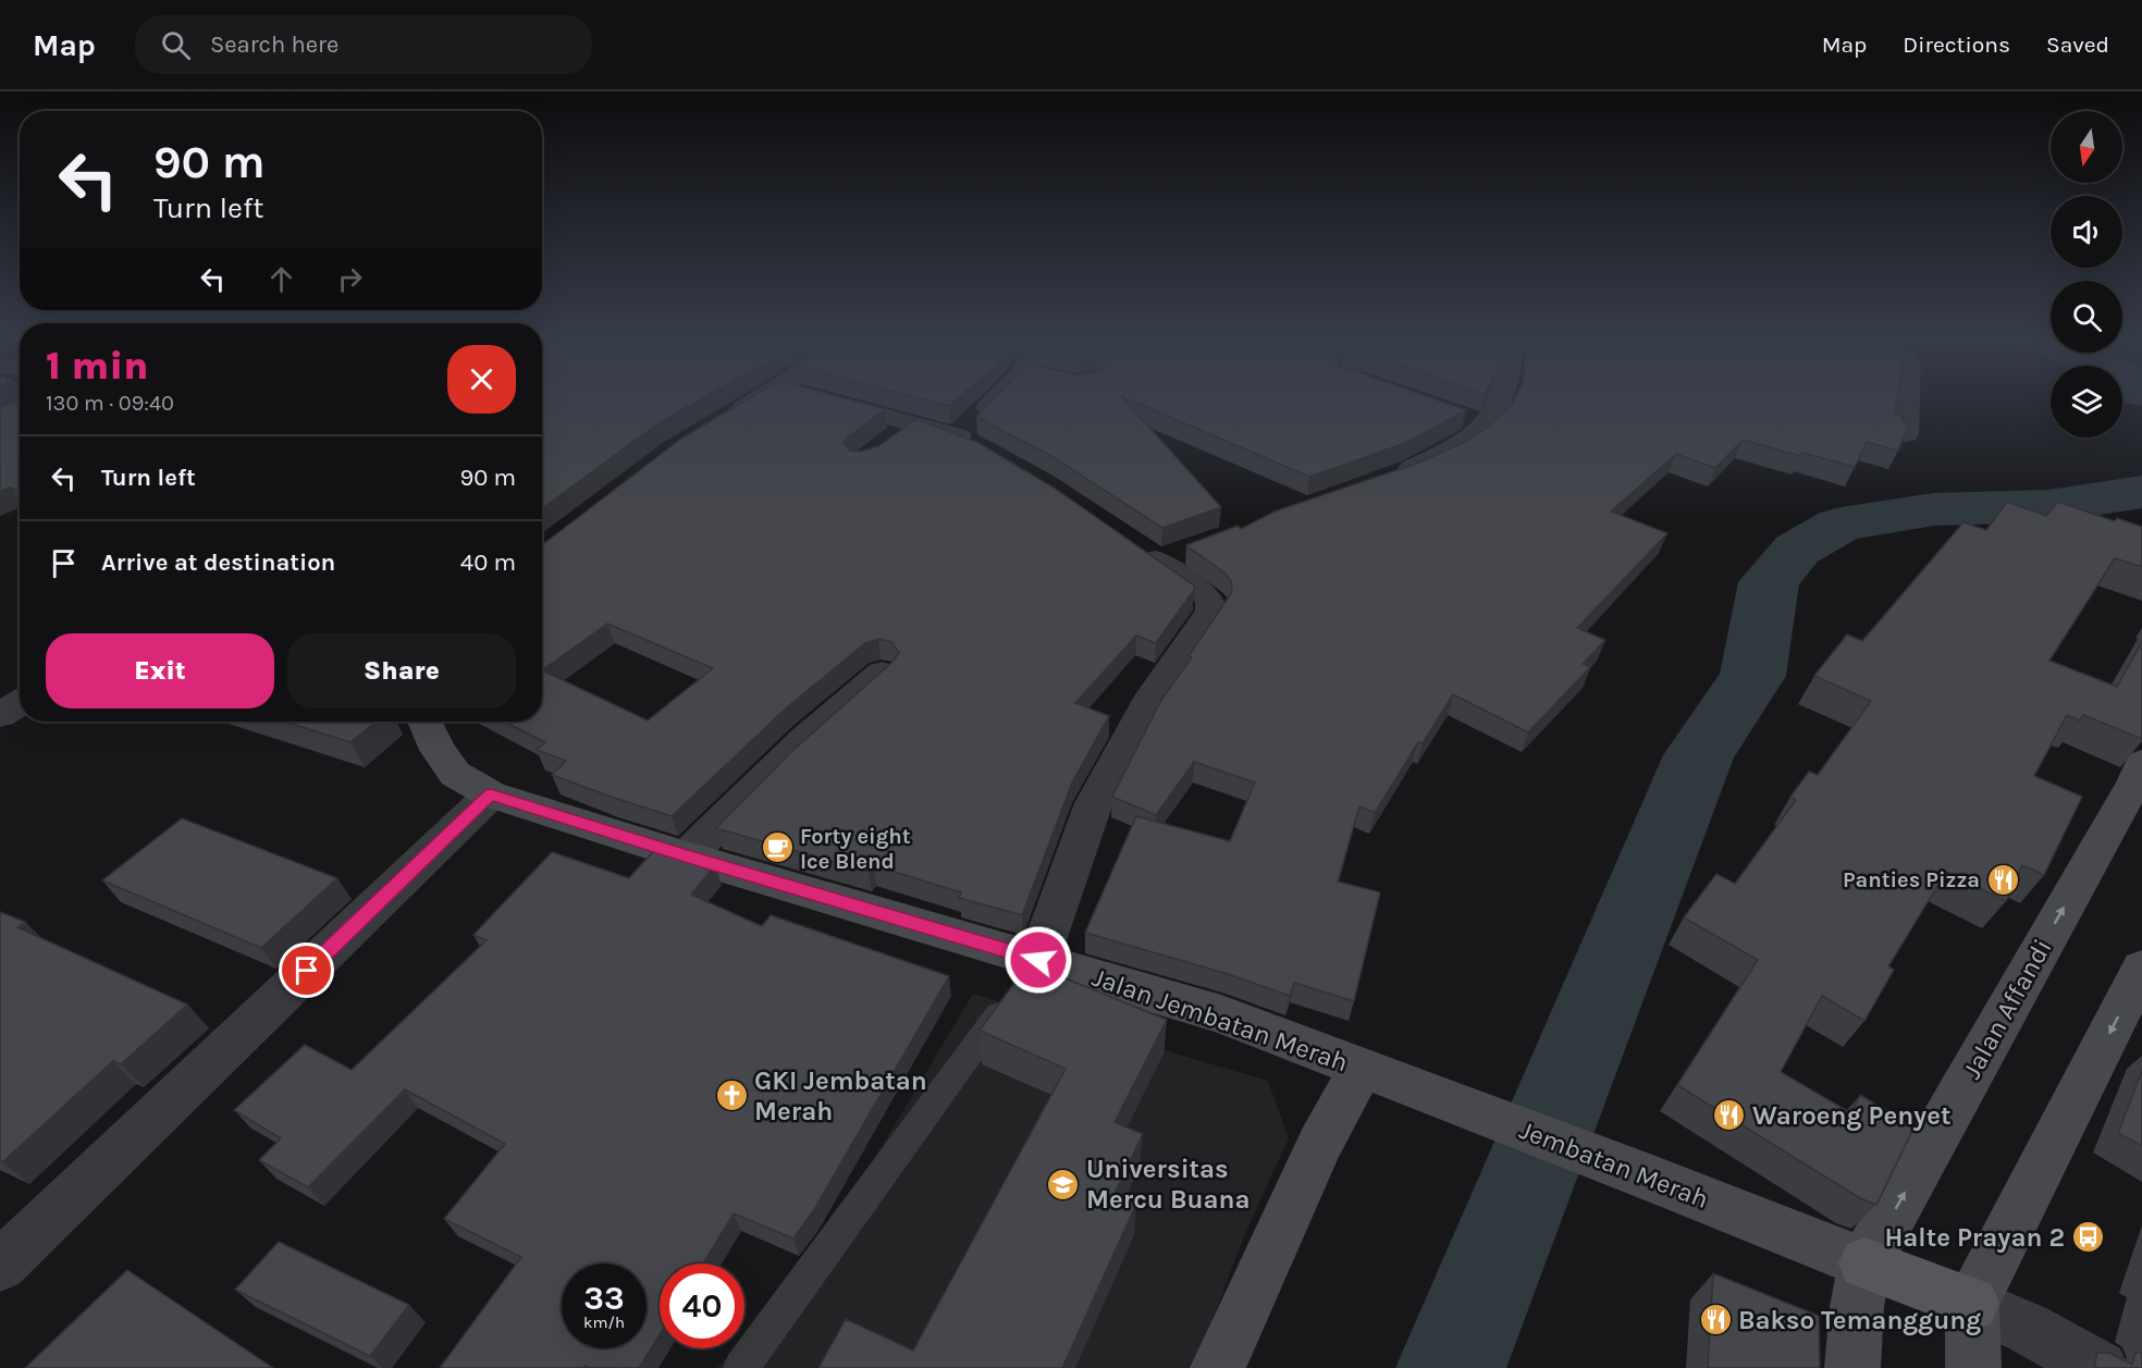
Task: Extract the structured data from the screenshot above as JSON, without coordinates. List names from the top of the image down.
{
  "streets": {
    "street": ["Jalan Affandi", "Jalan Jembatan Merah", "Jembatan Merah"]
  },
  "crossings": [
    ["Jalan Affandi", "Jembatan Merah"],
    ["Jalan Jembatan Merah", "Jembatan Merah"]
  ],
  "places": {
    "cafe": ["Forty eight Ice Blend"],
    "restaurant": ["Panties Pizza", "Waroeng Penyet", "Bakso Temanggung"],
    "church": ["GKI Jembatan Merah"],
    "school or university": ["Universitas Mercu Buana"],
    "bus stop": ["Halte Prayan 2"]
  },
  "north": "bottom",
  "page": {
    "header": "Map",
    "search": "Search here",
    "nav": ["Map", "Directions", "Saved"],
    "turn": ["90 m", "Turn left"],
    "heading": ["1 min", "130 m · 09:40"],
    "list": [
      {
        "name": "Turn left",
        "value": "90 m"
      },
      {
        "name": "Arrive at destination",
        "value": "40 m"
      }
    ],
    "buttons": ["Exit", "Share"],
    "speed": "33 km/h",
    "limit": "40"
  }
}
